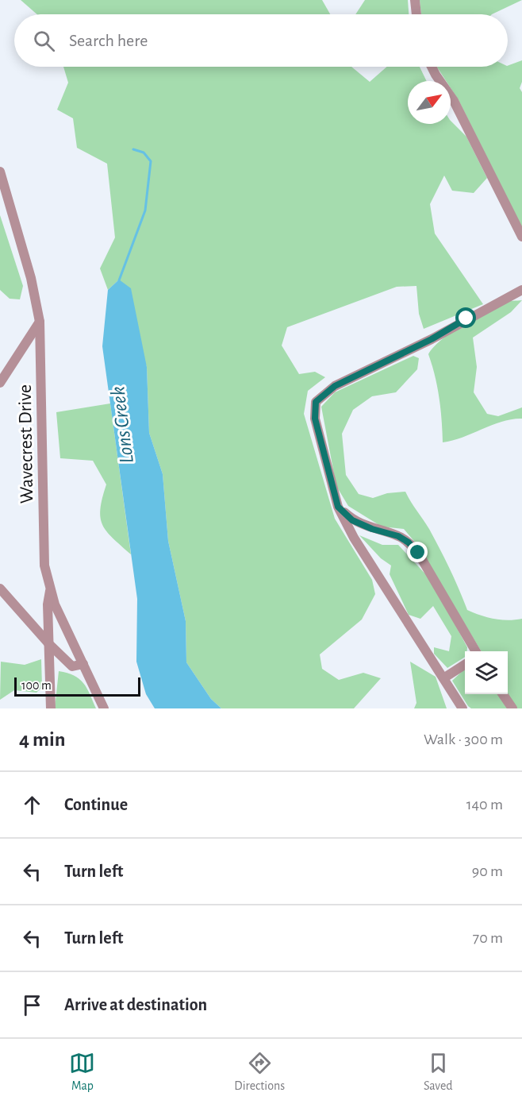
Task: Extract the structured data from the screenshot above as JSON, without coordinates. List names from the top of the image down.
{
  "streets": {
    "street": ["Wavecrest Drive"]
  },
  "water": ["Lons Creek"],
  "scale_bar": "100 m",
  "north": "top right",
  "page": {
    "search": "Search here",
    "scale": "100 m",
    "heading": ["4 min", "Walk · 300 m"],
    "list": [
      ["Continue", "140 m"],
      ["Turn left", "90 m"],
      ["Turn left", "70 m"],
      "Arrive at destination"
    ],
    "nav": ["Map", "Directions", "Saved"]
  }
}
